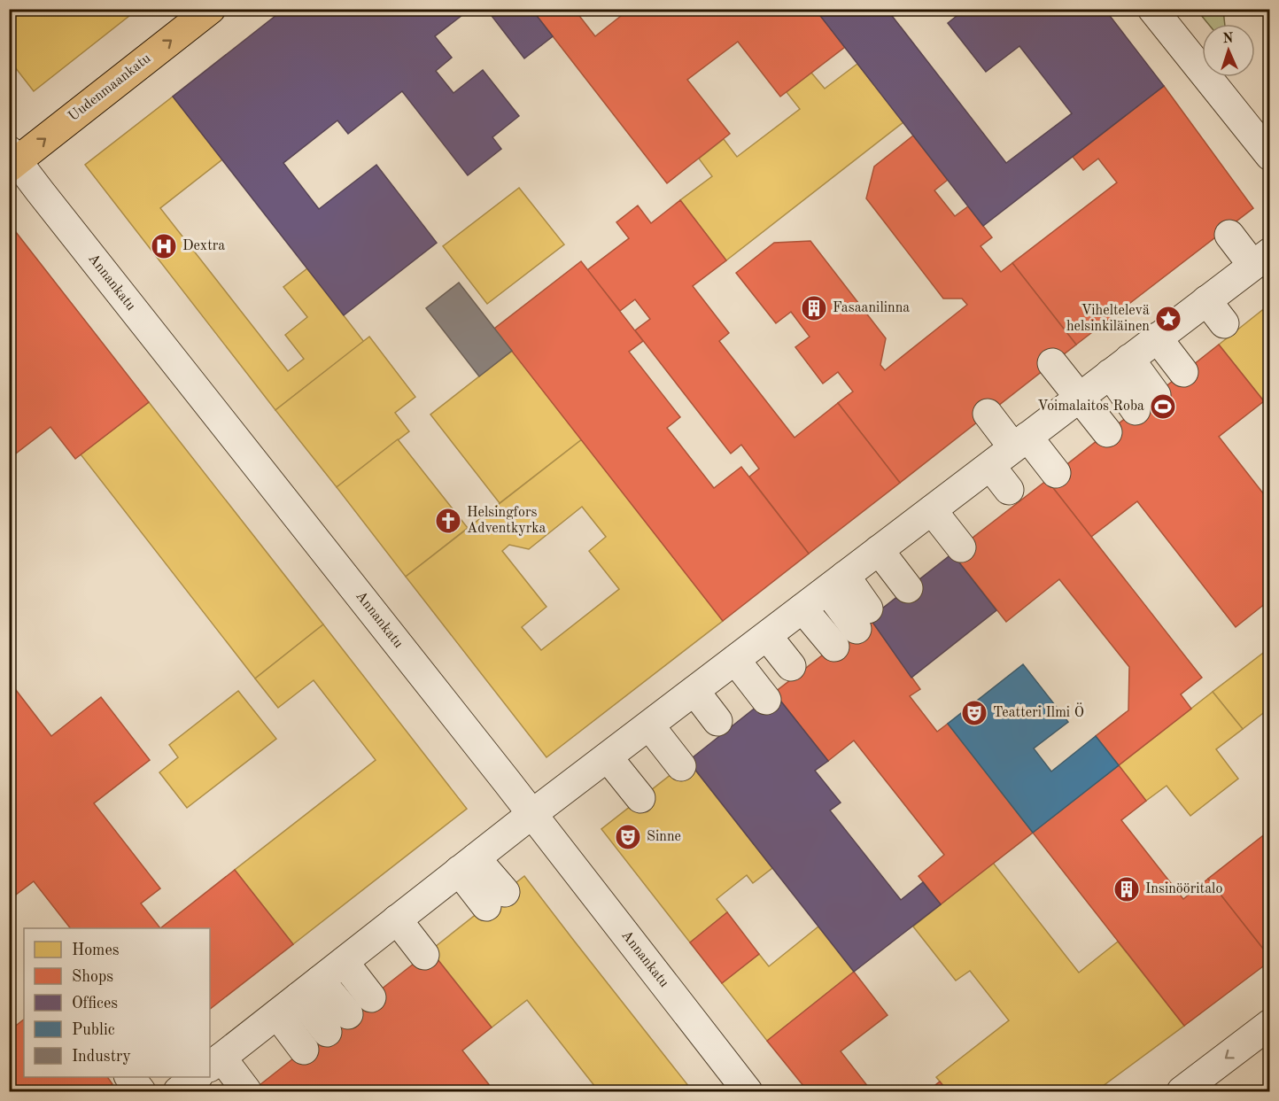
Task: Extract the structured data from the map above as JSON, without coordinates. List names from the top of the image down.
{
  "streets": {
    "main road": ["Uudenmaankatu"],
    "street": ["Annankatu"]
  },
  "crossings": [
    ["Uudenmaankatu", "Annankatu"]
  ],
  "one_way": ["Uudenmaankatu"],
  "places": {
    "hospital": ["Dextra"],
    "building": ["Fasaanilinna", "Insinööritalo"],
    "place": ["Viheltelevä helsinkiläinen"],
    "sports": ["Voimalaitos Roba"],
    "church": ["Helsingfors Adventkyrka"],
    "theatre": ["Teatteri Ilmi Ö", "Sinne"]
  },
  "legend": [
    "Homes",
    "Shops",
    "Offices",
    "Public",
    "Industry"
  ],
  "north": "top"
}
